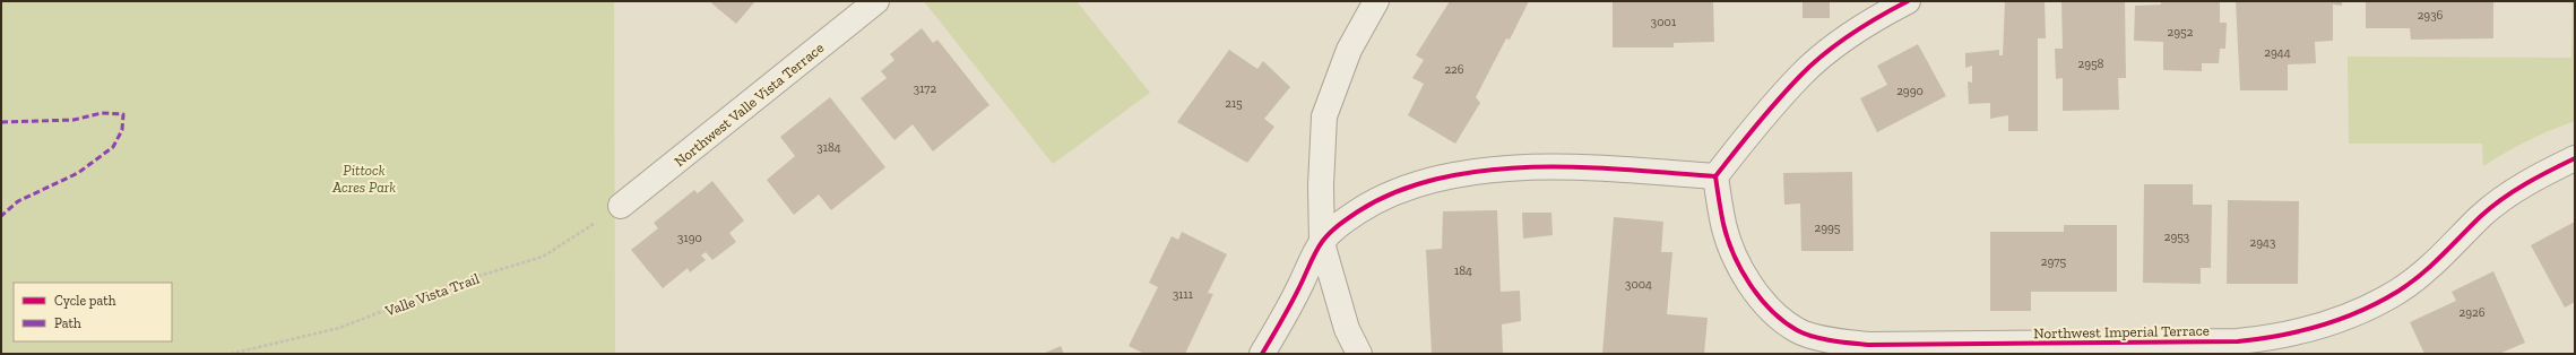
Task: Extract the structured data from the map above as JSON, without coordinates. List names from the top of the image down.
{
  "streets": {
    "street": ["Northwest Valle Vista Terrace", "Northwest Imperial Terrace"],
    "path": ["Valle Vista Trail"]
  },
  "crossings": [
    ["Northwest Valle Vista Terrace", "Valle Vista Trail"]
  ],
  "parks": ["Pittock Acres Park"],
  "house_numbers": [
    "2936",
    "3001",
    "2952",
    "2944",
    "2958",
    "226",
    "3172",
    "2990",
    "215",
    "3184",
    "2995",
    "2953",
    "3190",
    "2943",
    "2975",
    "184",
    "3004",
    "3111",
    "2926"
  ],
  "legend": ["Cycle path", "Path"]
}
